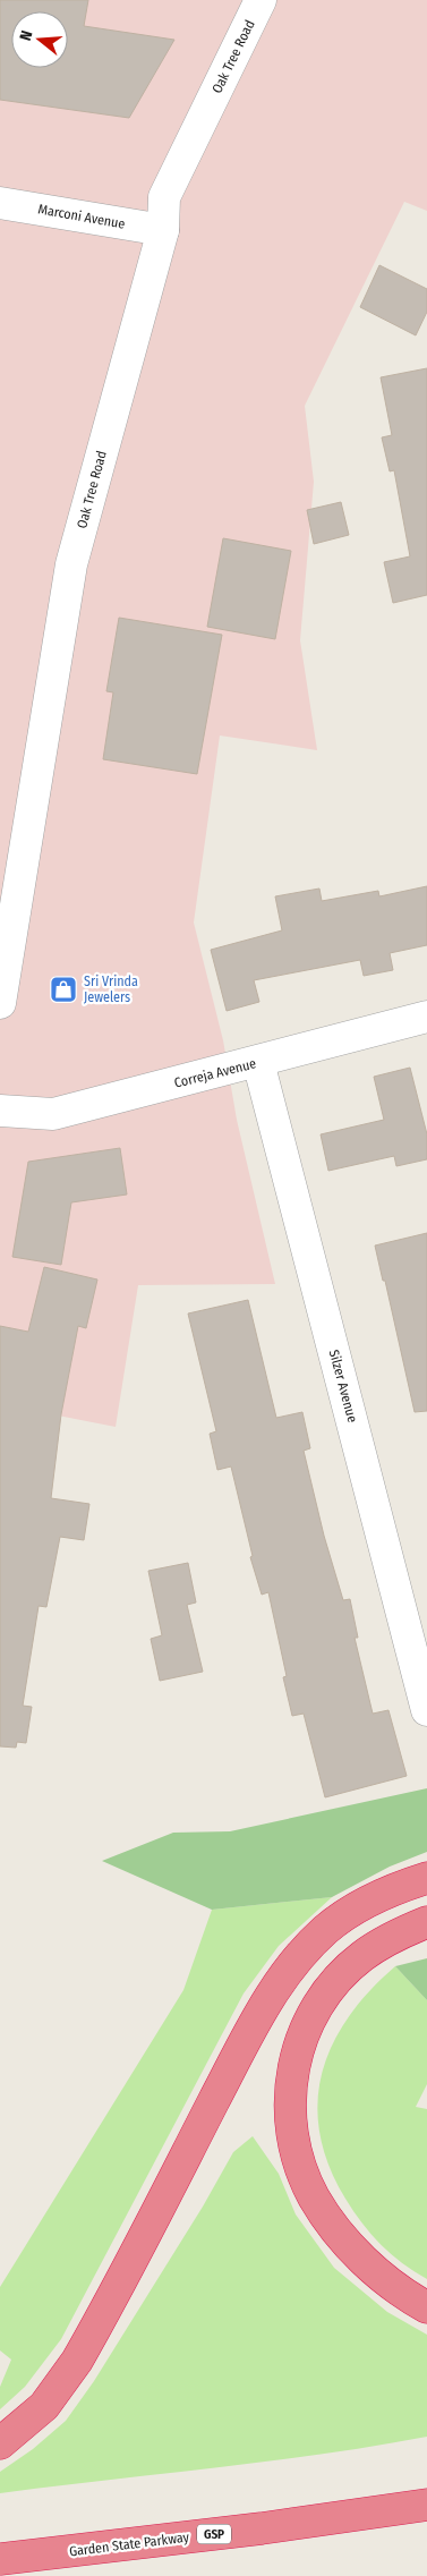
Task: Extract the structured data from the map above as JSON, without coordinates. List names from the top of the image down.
{
  "streets": {
    "highway": ["GSP", "Garden State Parkway"],
    "street": [
      "Oak Tree Road",
      "Marconi Avenue",
      "Correja Avenue",
      "Silzer Avenue"
    ]
  },
  "crossings": [
    ["Oak Tree Road", "Marconi Avenue"],
    ["Correja Avenue", "Silzer Avenue"]
  ],
  "places": {
    "shop": ["Sri Vrinda Jewelers"]
  },
  "north": "left"
}
